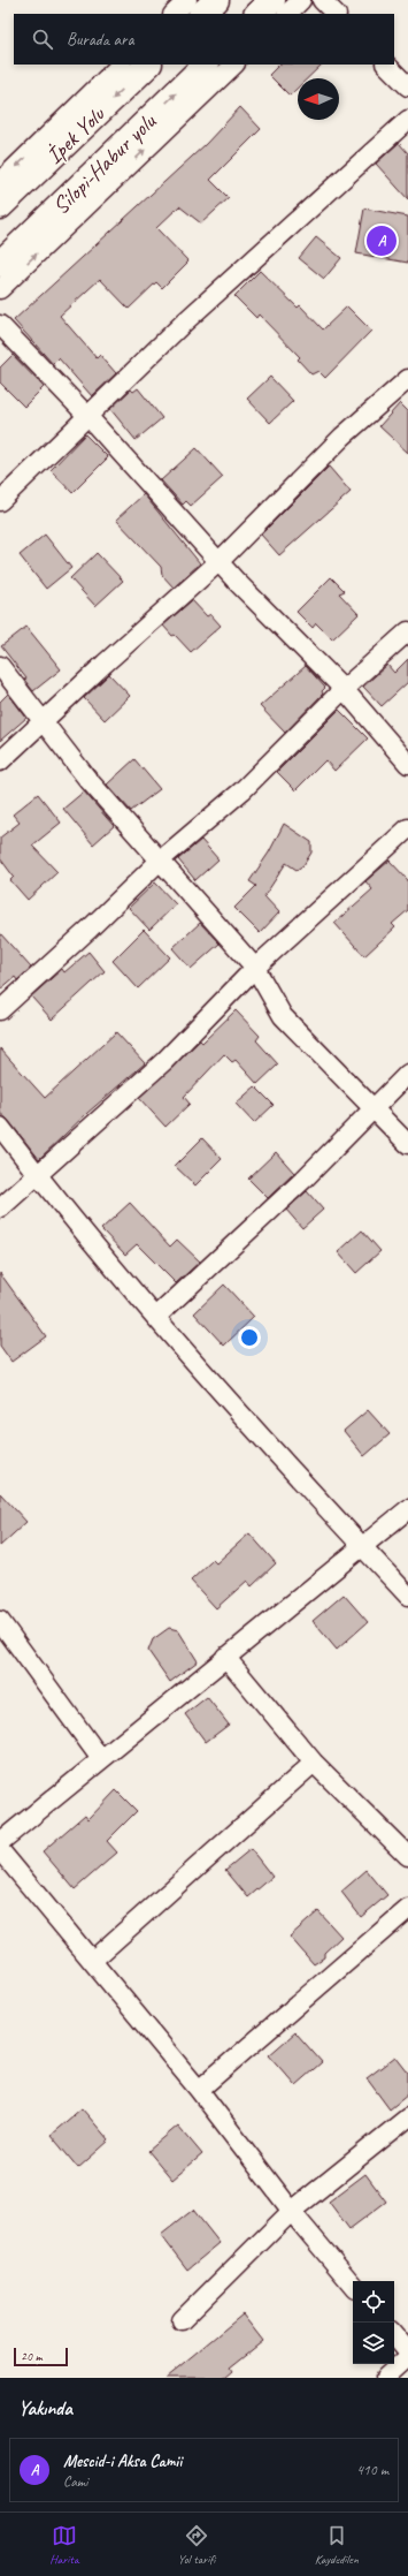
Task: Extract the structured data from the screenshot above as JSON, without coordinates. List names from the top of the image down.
{
  "streets": {
    "highway": ["İpek Yolu", "Silopi-Habur yolu"]
  },
  "one_way": ["İpek Yolu", "Silopi-Habur yolu"],
  "scale_bar": "20 m",
  "north": "left",
  "page": {
    "search": "Burada ara",
    "pins": "A",
    "scale": "20 m",
    "heading": "Yakında",
    "list": [
      {
        "mark": "A",
        "name": "Mescid-i Aksa Camii",
        "note": "Cami",
        "value": "410 m"
      }
    ],
    "nav": ["Harita", "Yol tarifi", "Kaydedilen"]
  }
}
